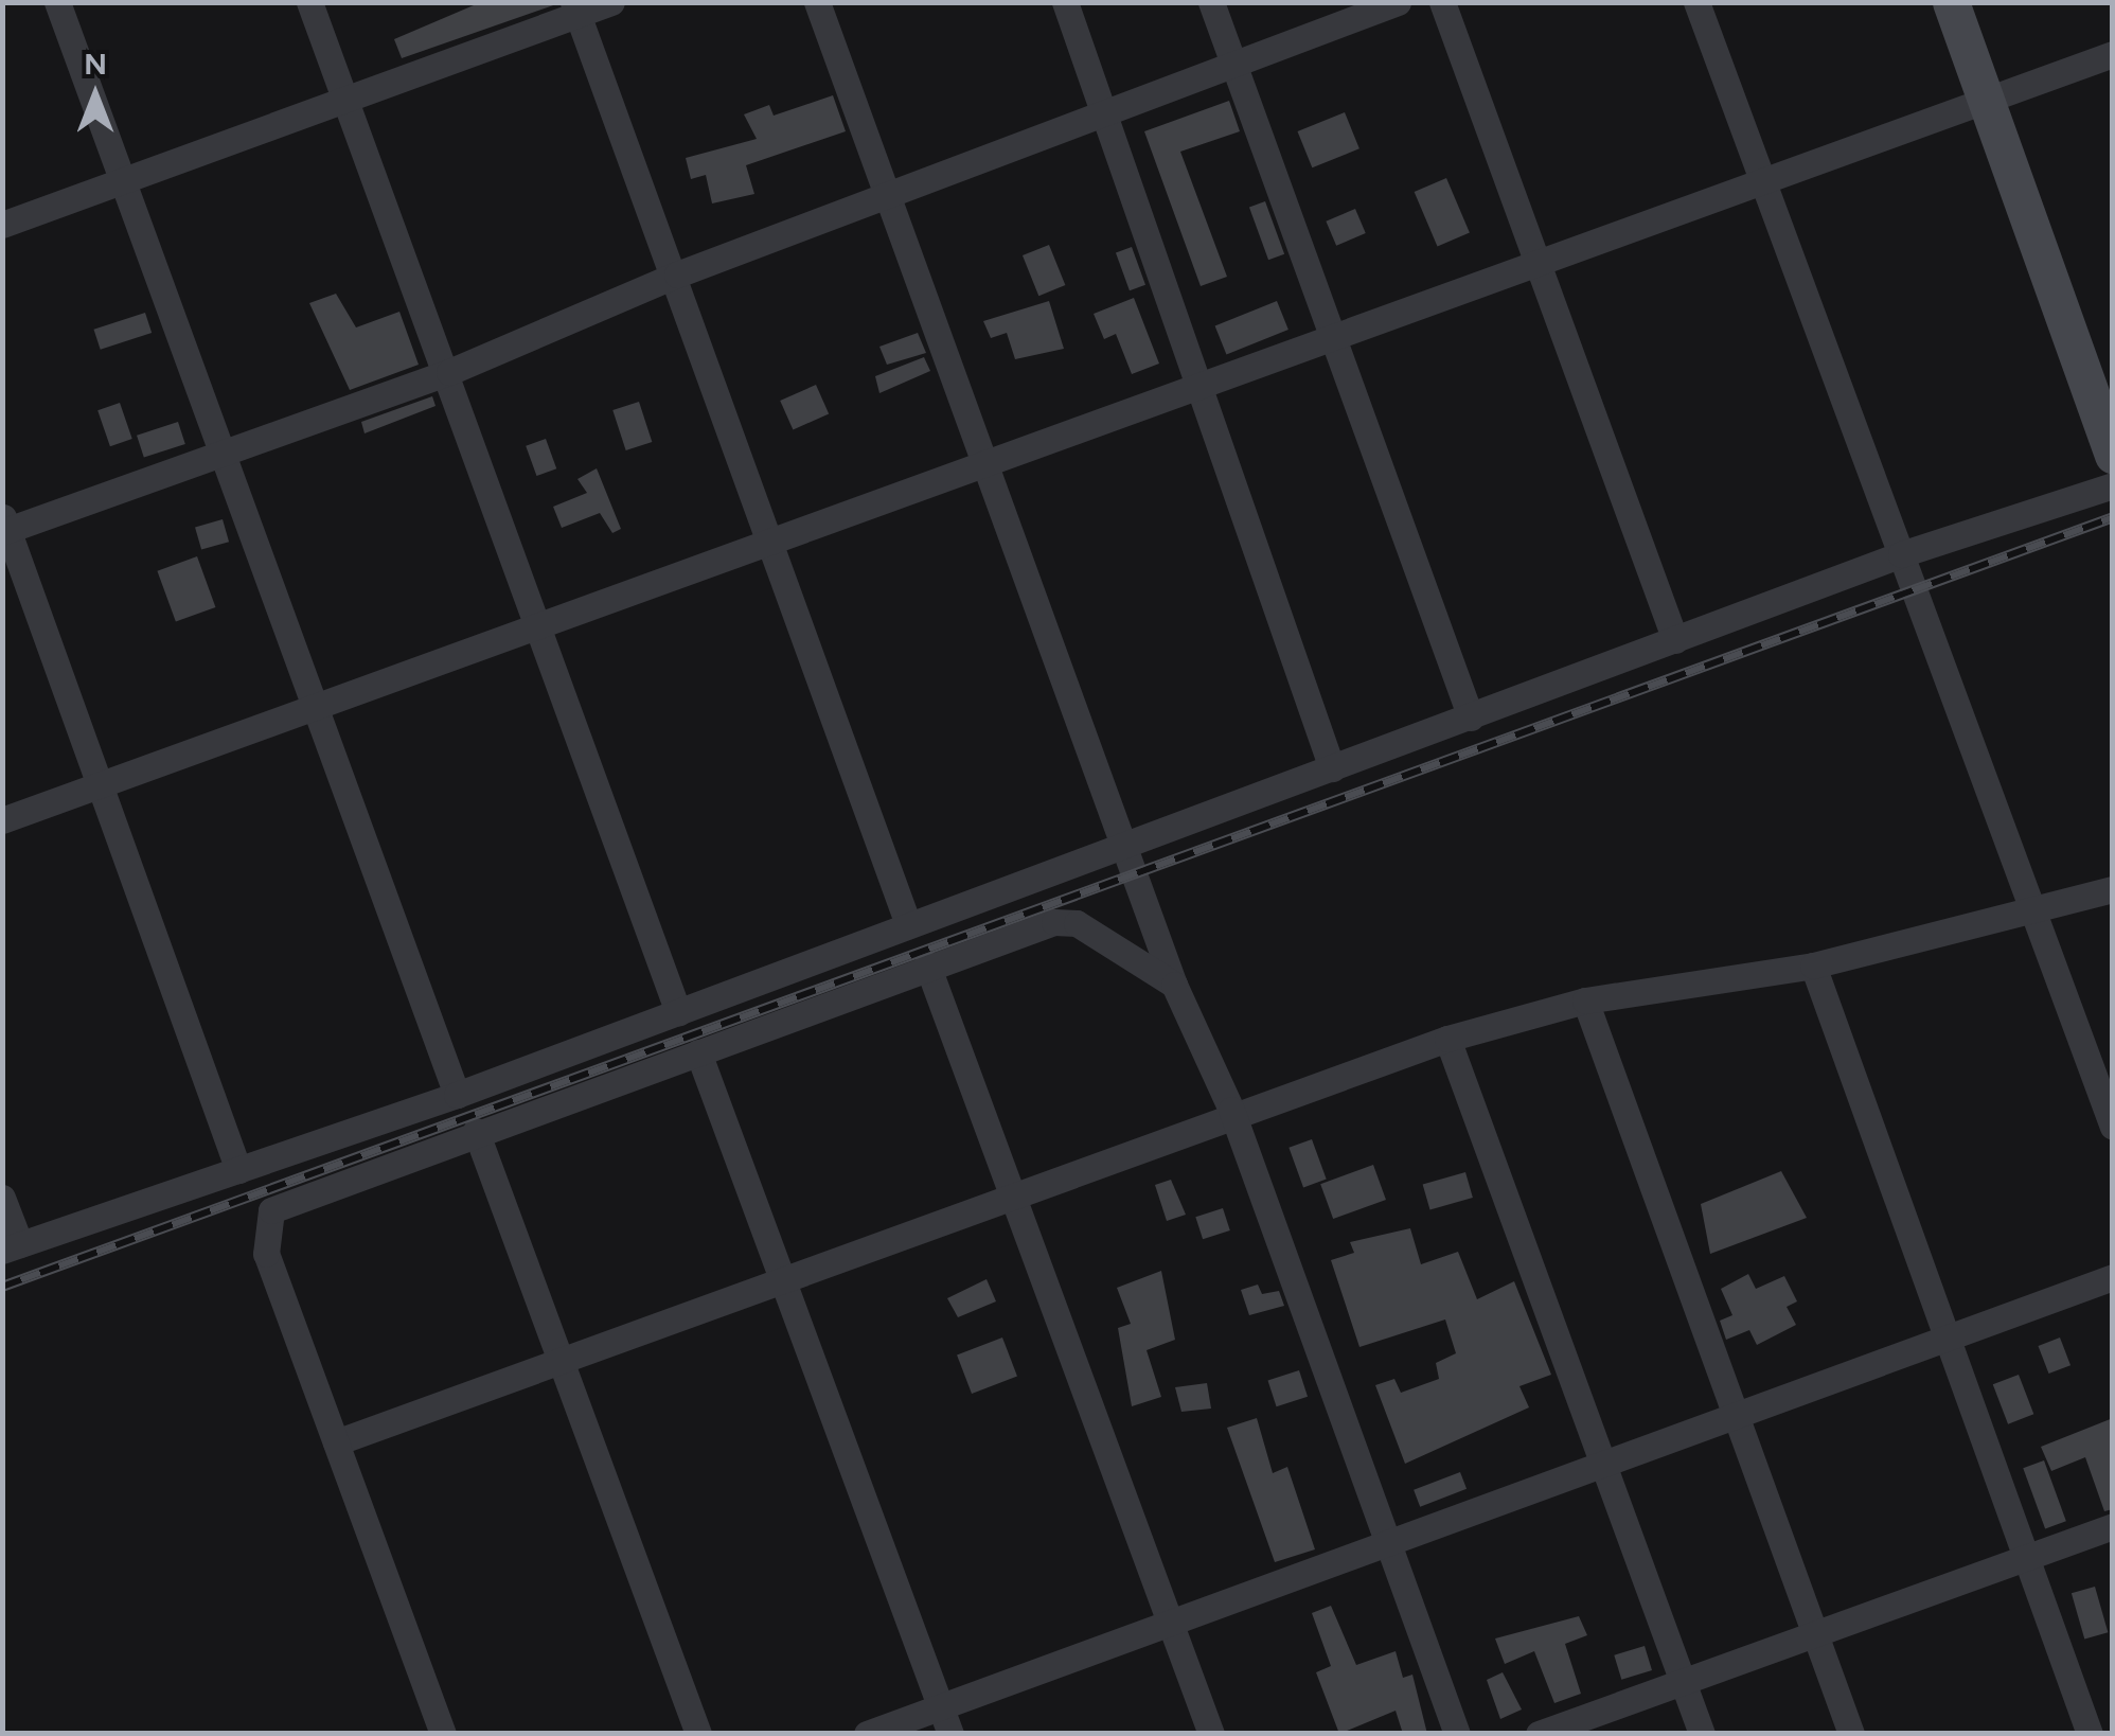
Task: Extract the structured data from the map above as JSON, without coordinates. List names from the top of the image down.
{
  "north": "top"
}
